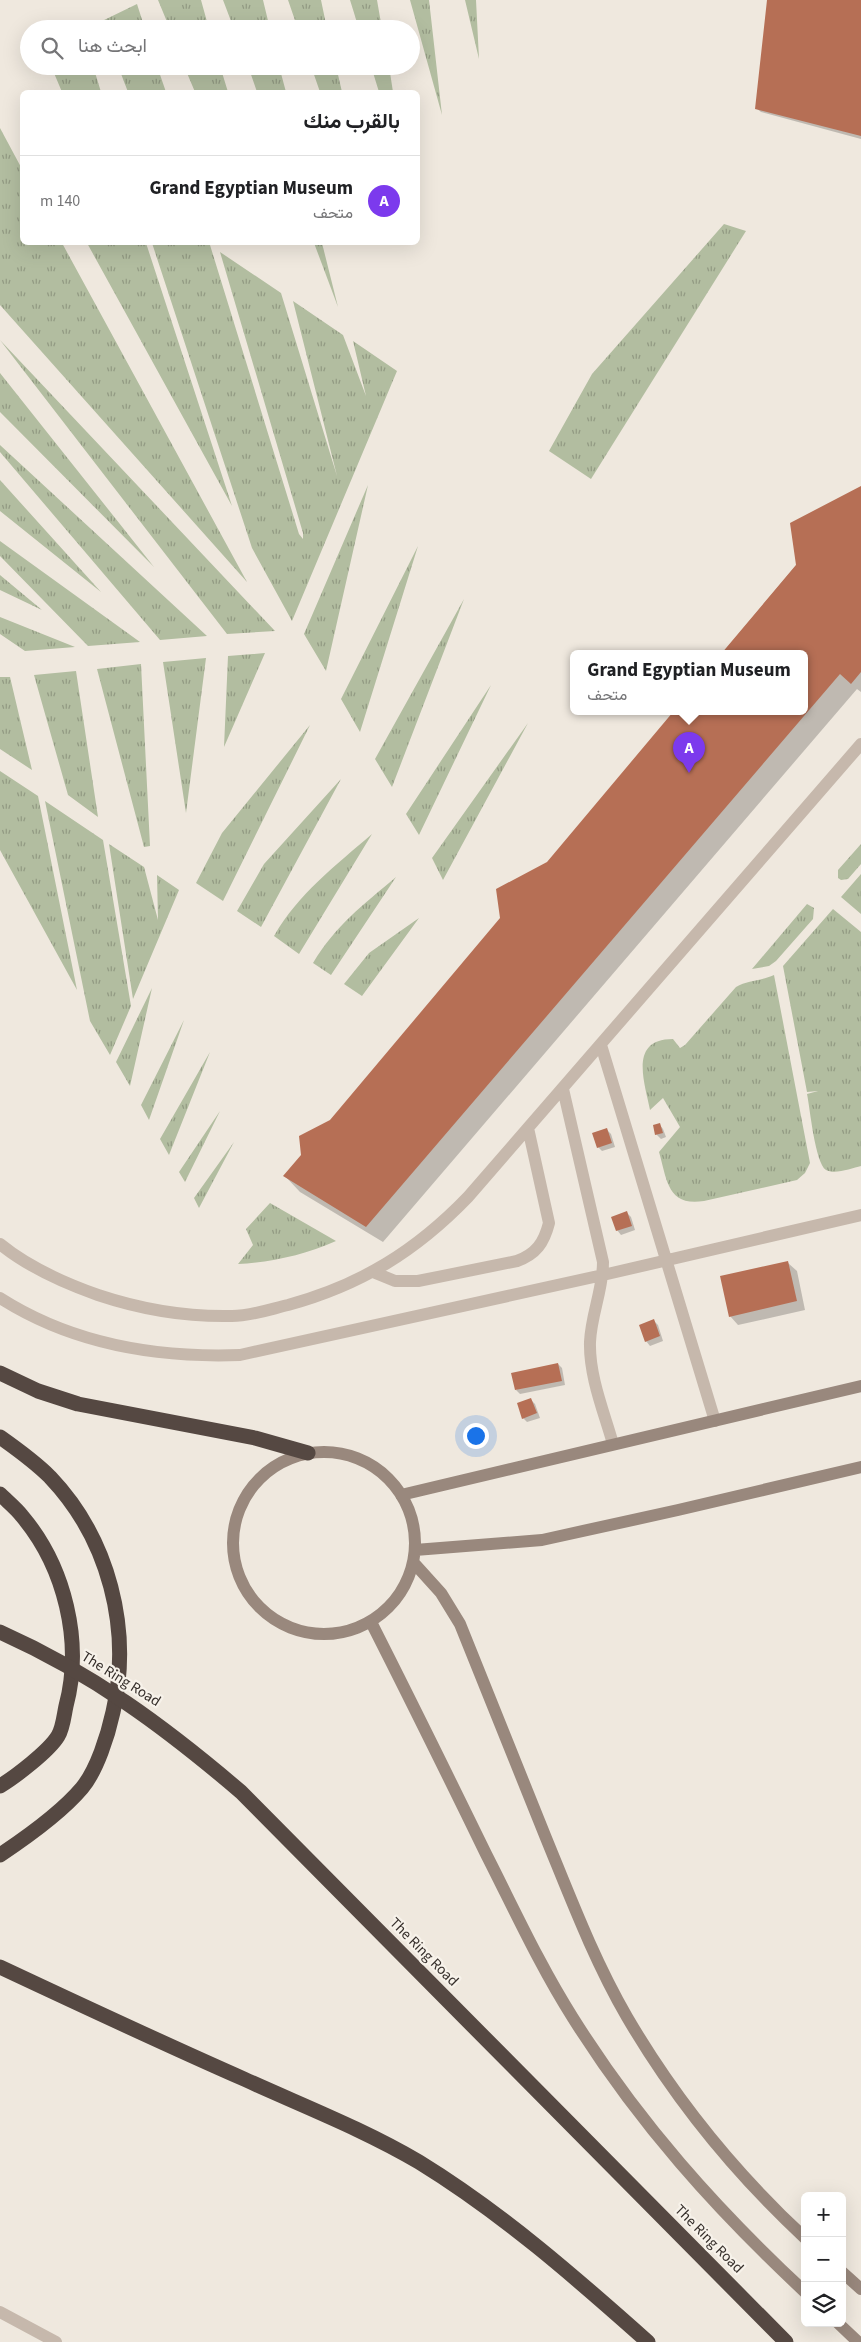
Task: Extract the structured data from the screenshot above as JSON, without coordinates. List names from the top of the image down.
{
  "streets": {
    "highway": ["The Ring Road"]
  },
  "page": {
    "search": "ابحث هنا",
    "heading": "بالقرب منك",
    "list": [
      {
        "mark": "A",
        "name": "Grand Egyptian Museum",
        "note": "متحف",
        "value": "140 m"
      }
    ],
    "popup": ["Grand Egyptian Museum", "متحف"],
    "pins": "A",
    "map_buttons": ["+", "−"]
  }
}
